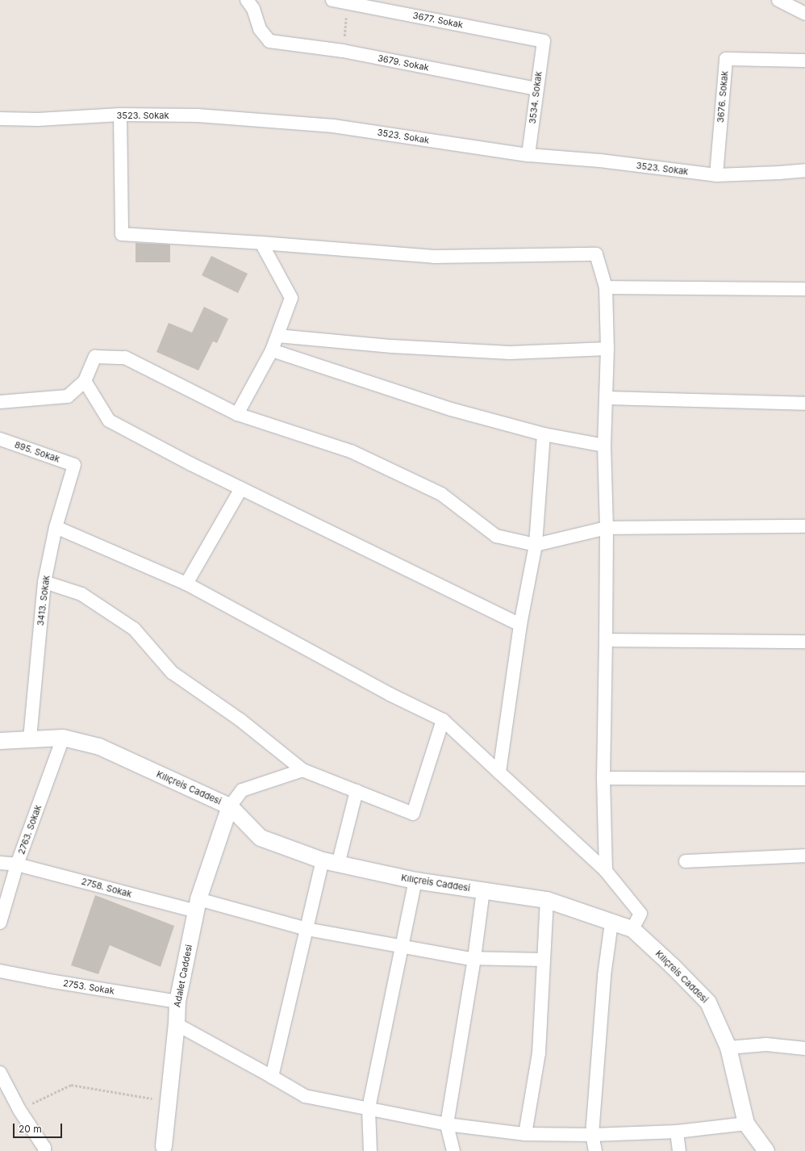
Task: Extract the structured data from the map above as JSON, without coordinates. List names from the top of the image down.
{
  "streets": {
    "street": [
      "3677. Sokak",
      "3679. Sokak",
      "3676. Sokak",
      "3534. Sokak",
      "3523. Sokak",
      "895. Sokak",
      "3413. Sokak",
      "Kılıçreis Caddesi",
      "2763. Sokak",
      "2758. Sokak",
      "Adalet Caddesi",
      "2753. Sokak"
    ]
  },
  "crossings": [
    ["3677. Sokak", "3534. Sokak"],
    ["3679. Sokak", "3534. Sokak"],
    ["3676. Sokak", "3523. Sokak"],
    ["3534. Sokak", "3523. Sokak"],
    ["895. Sokak", "3413. Sokak"],
    ["3413. Sokak", "Kılıçreis Caddesi"],
    ["Kılıçreis Caddesi", "2763. Sokak"],
    ["Kılıçreis Caddesi", "Adalet Caddesi"],
    ["2763. Sokak", "2758. Sokak"],
    ["2758. Sokak", "Adalet Caddesi"],
    ["Adalet Caddesi", "2753. Sokak"]
  ],
  "scale_bar": "20 m"
}
